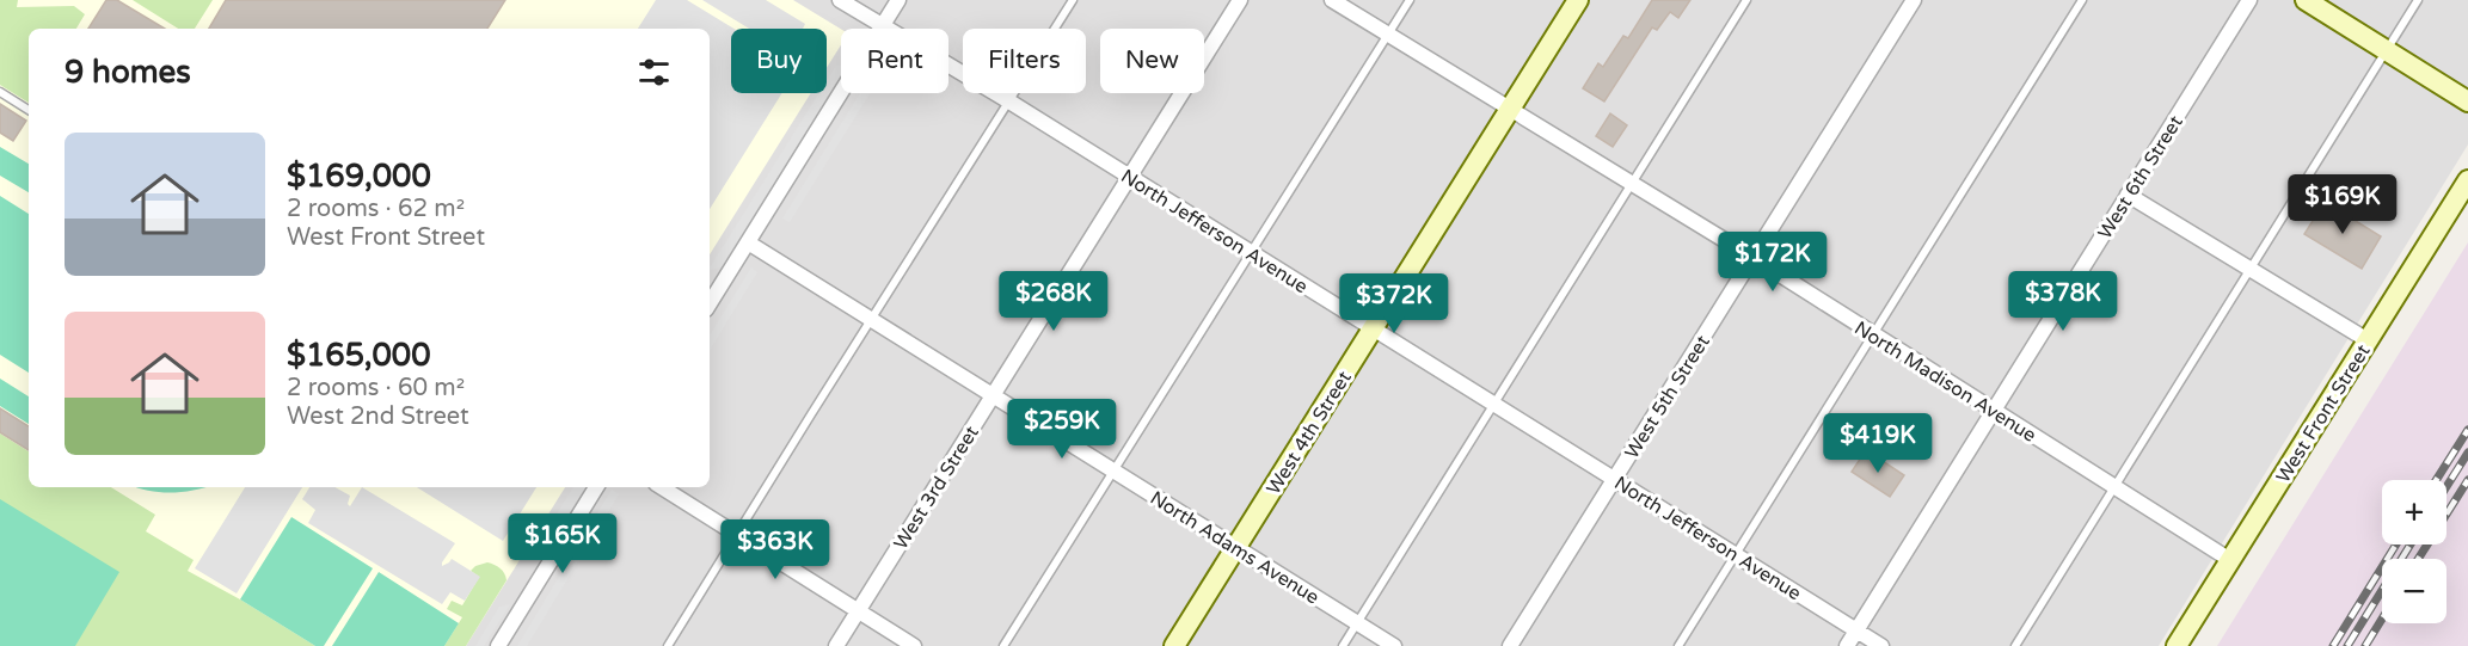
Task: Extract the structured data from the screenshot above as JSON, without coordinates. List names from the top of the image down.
{
  "streets": {
    "main road": ["West Front Street", "West 4th Street"],
    "street": [
      "West 6th Street",
      "North Jefferson Avenue",
      "North Madison Avenue",
      "West 5th Street",
      "West 3rd Street",
      "North Adams Avenue"
    ]
  },
  "crossings": [
    ["West 6th Street", "North Jefferson Avenue"],
    ["West 6th Street", "North Madison Avenue"],
    ["North Jefferson Avenue", "West 5th Street"],
    ["North Jefferson Avenue", "West 4th Street"],
    ["North Jefferson Avenue", "West 3rd Street"],
    ["North Madison Avenue", "West 5th Street"],
    ["North Madison Avenue", "West Front Street"],
    ["North Madison Avenue", "West 4th Street"],
    ["West 4th Street", "North Adams Avenue"],
    ["West 3rd Street", "North Adams Avenue"]
  ],
  "page": {
    "chip": [
      "Buy",
      "Rent",
      "Filters",
      "New"
    ],
    "heading": "9 homes",
    "list": [
      {
        "name": "$169,000",
        "note": "2 rooms · 62 m² · West Front Street"
      },
      {
        "name": "$165,000",
        "note": "2 rooms · 60 m² · West 2nd Street"
      }
    ],
    "price": [
      "$169K",
      "$172K",
      "$268K",
      "$378K",
      "$372K",
      "$259K",
      "$419K",
      "$165K",
      "$363K"
    ],
    "map_buttons": ["+", "−"]
  }
}
